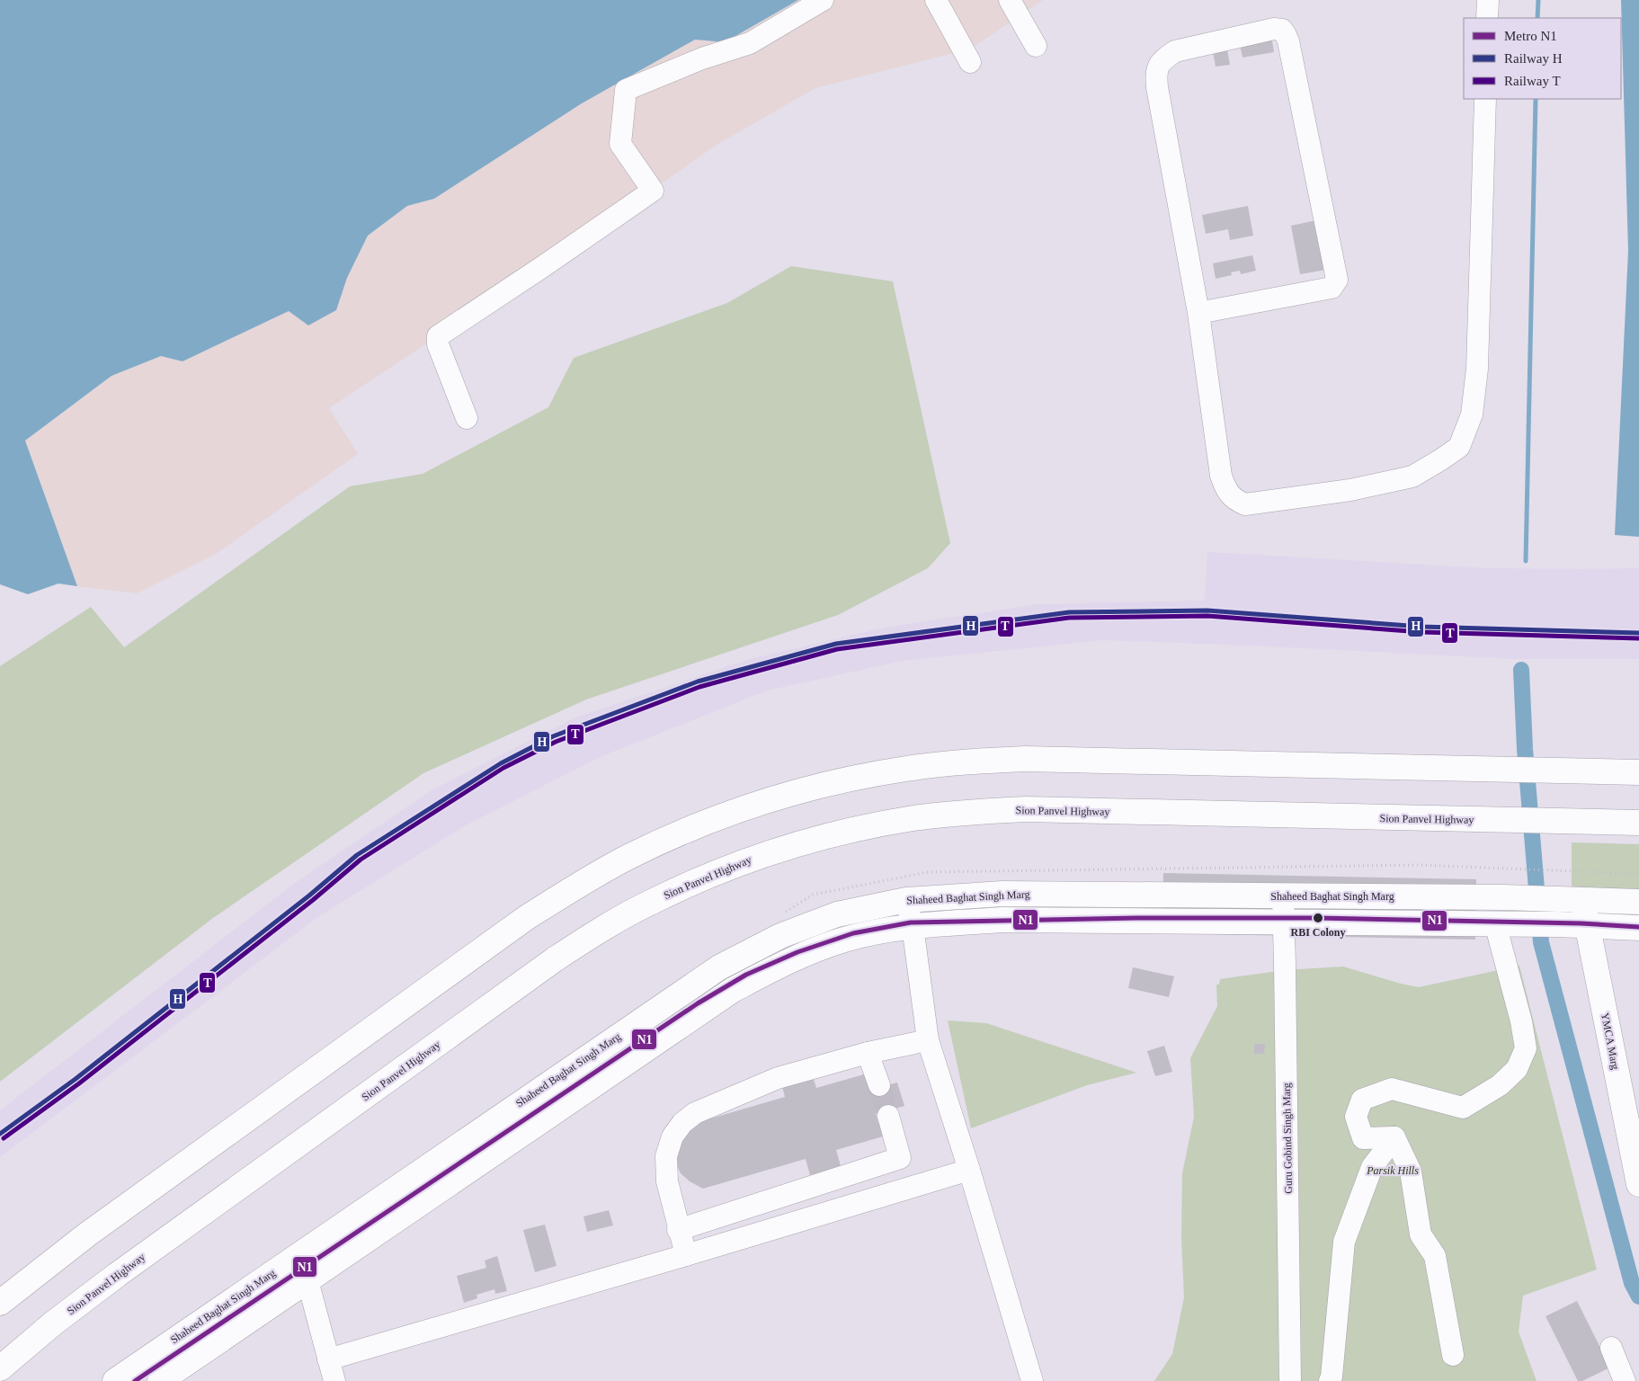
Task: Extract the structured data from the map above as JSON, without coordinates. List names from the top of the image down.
{
  "streets": {
    "main road": ["Sion Panvel Highway", "Shaheed Baghat Singh Marg", "YMCA Marg"],
    "street": ["Guru Gobind Singh Marg"]
  },
  "crossings": [
    ["Shaheed Baghat Singh Marg", "YMCA Marg"],
    ["Shaheed Baghat Singh Marg", "Guru Gobind Singh Marg"]
  ],
  "parks": ["Parsik Hills"],
  "places": ["RBI Colony"],
  "lines": ["rail line H", "rail line T", "metro line N1"],
  "legend": ["Metro N1", "Railway H", "Railway T"]
}
